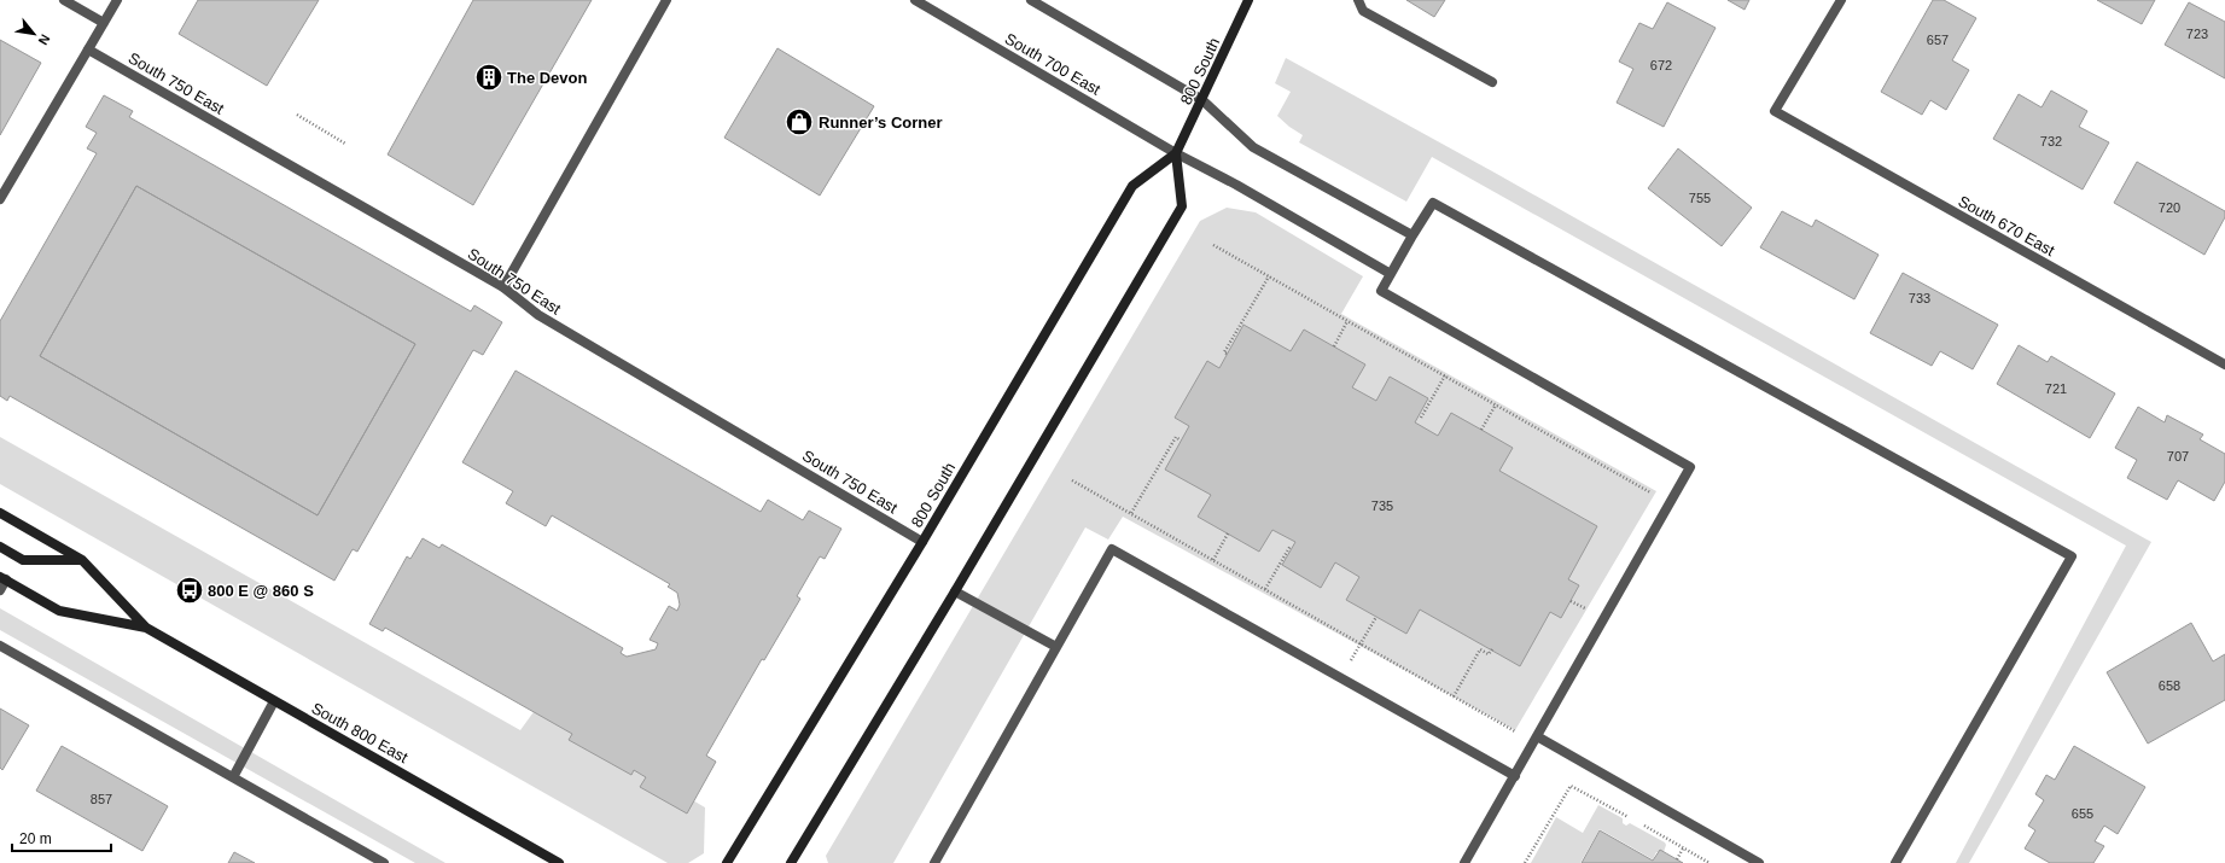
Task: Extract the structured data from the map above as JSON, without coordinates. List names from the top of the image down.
{
  "streets": {
    "main road": ["800 South", "South 800 East"],
    "street": ["South 700 East", "South 750 East", "South 670 East"]
  },
  "crossings": [
    ["South 700 East", "800 South"],
    ["800 South", "South 750 East"]
  ],
  "places": {
    "building": ["The Devon"],
    "shop": ["Runner’s Corner"],
    "bus stop": ["800 E @ 860 S"]
  },
  "house_numbers": [
    "723",
    "657",
    "672",
    "732",
    "755",
    "720",
    "733",
    "721",
    "707",
    "735",
    "658",
    "857",
    "655"
  ],
  "scale_bar": "20 m",
  "north": "bottom right"
}
